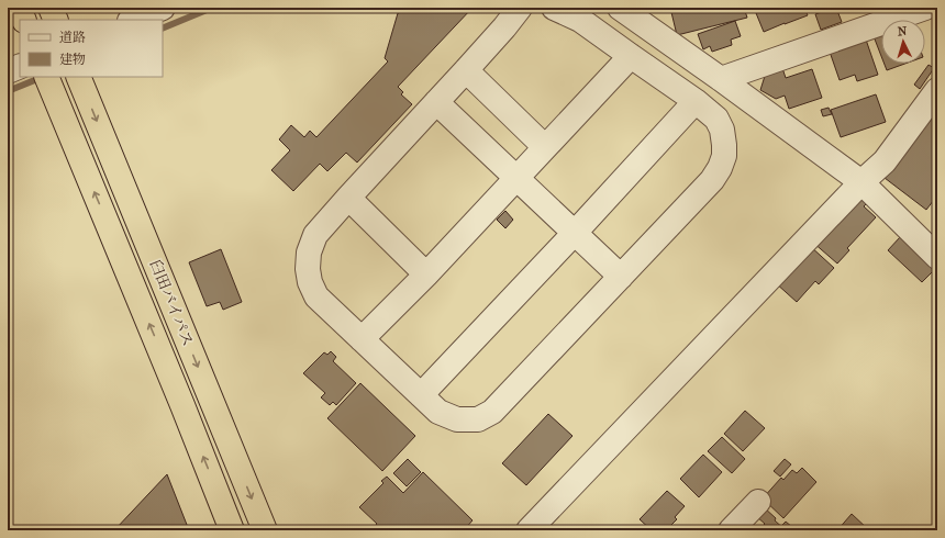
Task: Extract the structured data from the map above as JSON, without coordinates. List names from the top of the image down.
{
  "streets": {
    "highway": ["臼田バイパス"]
  },
  "legend": ["道路", "建物"],
  "north": "top"
}
